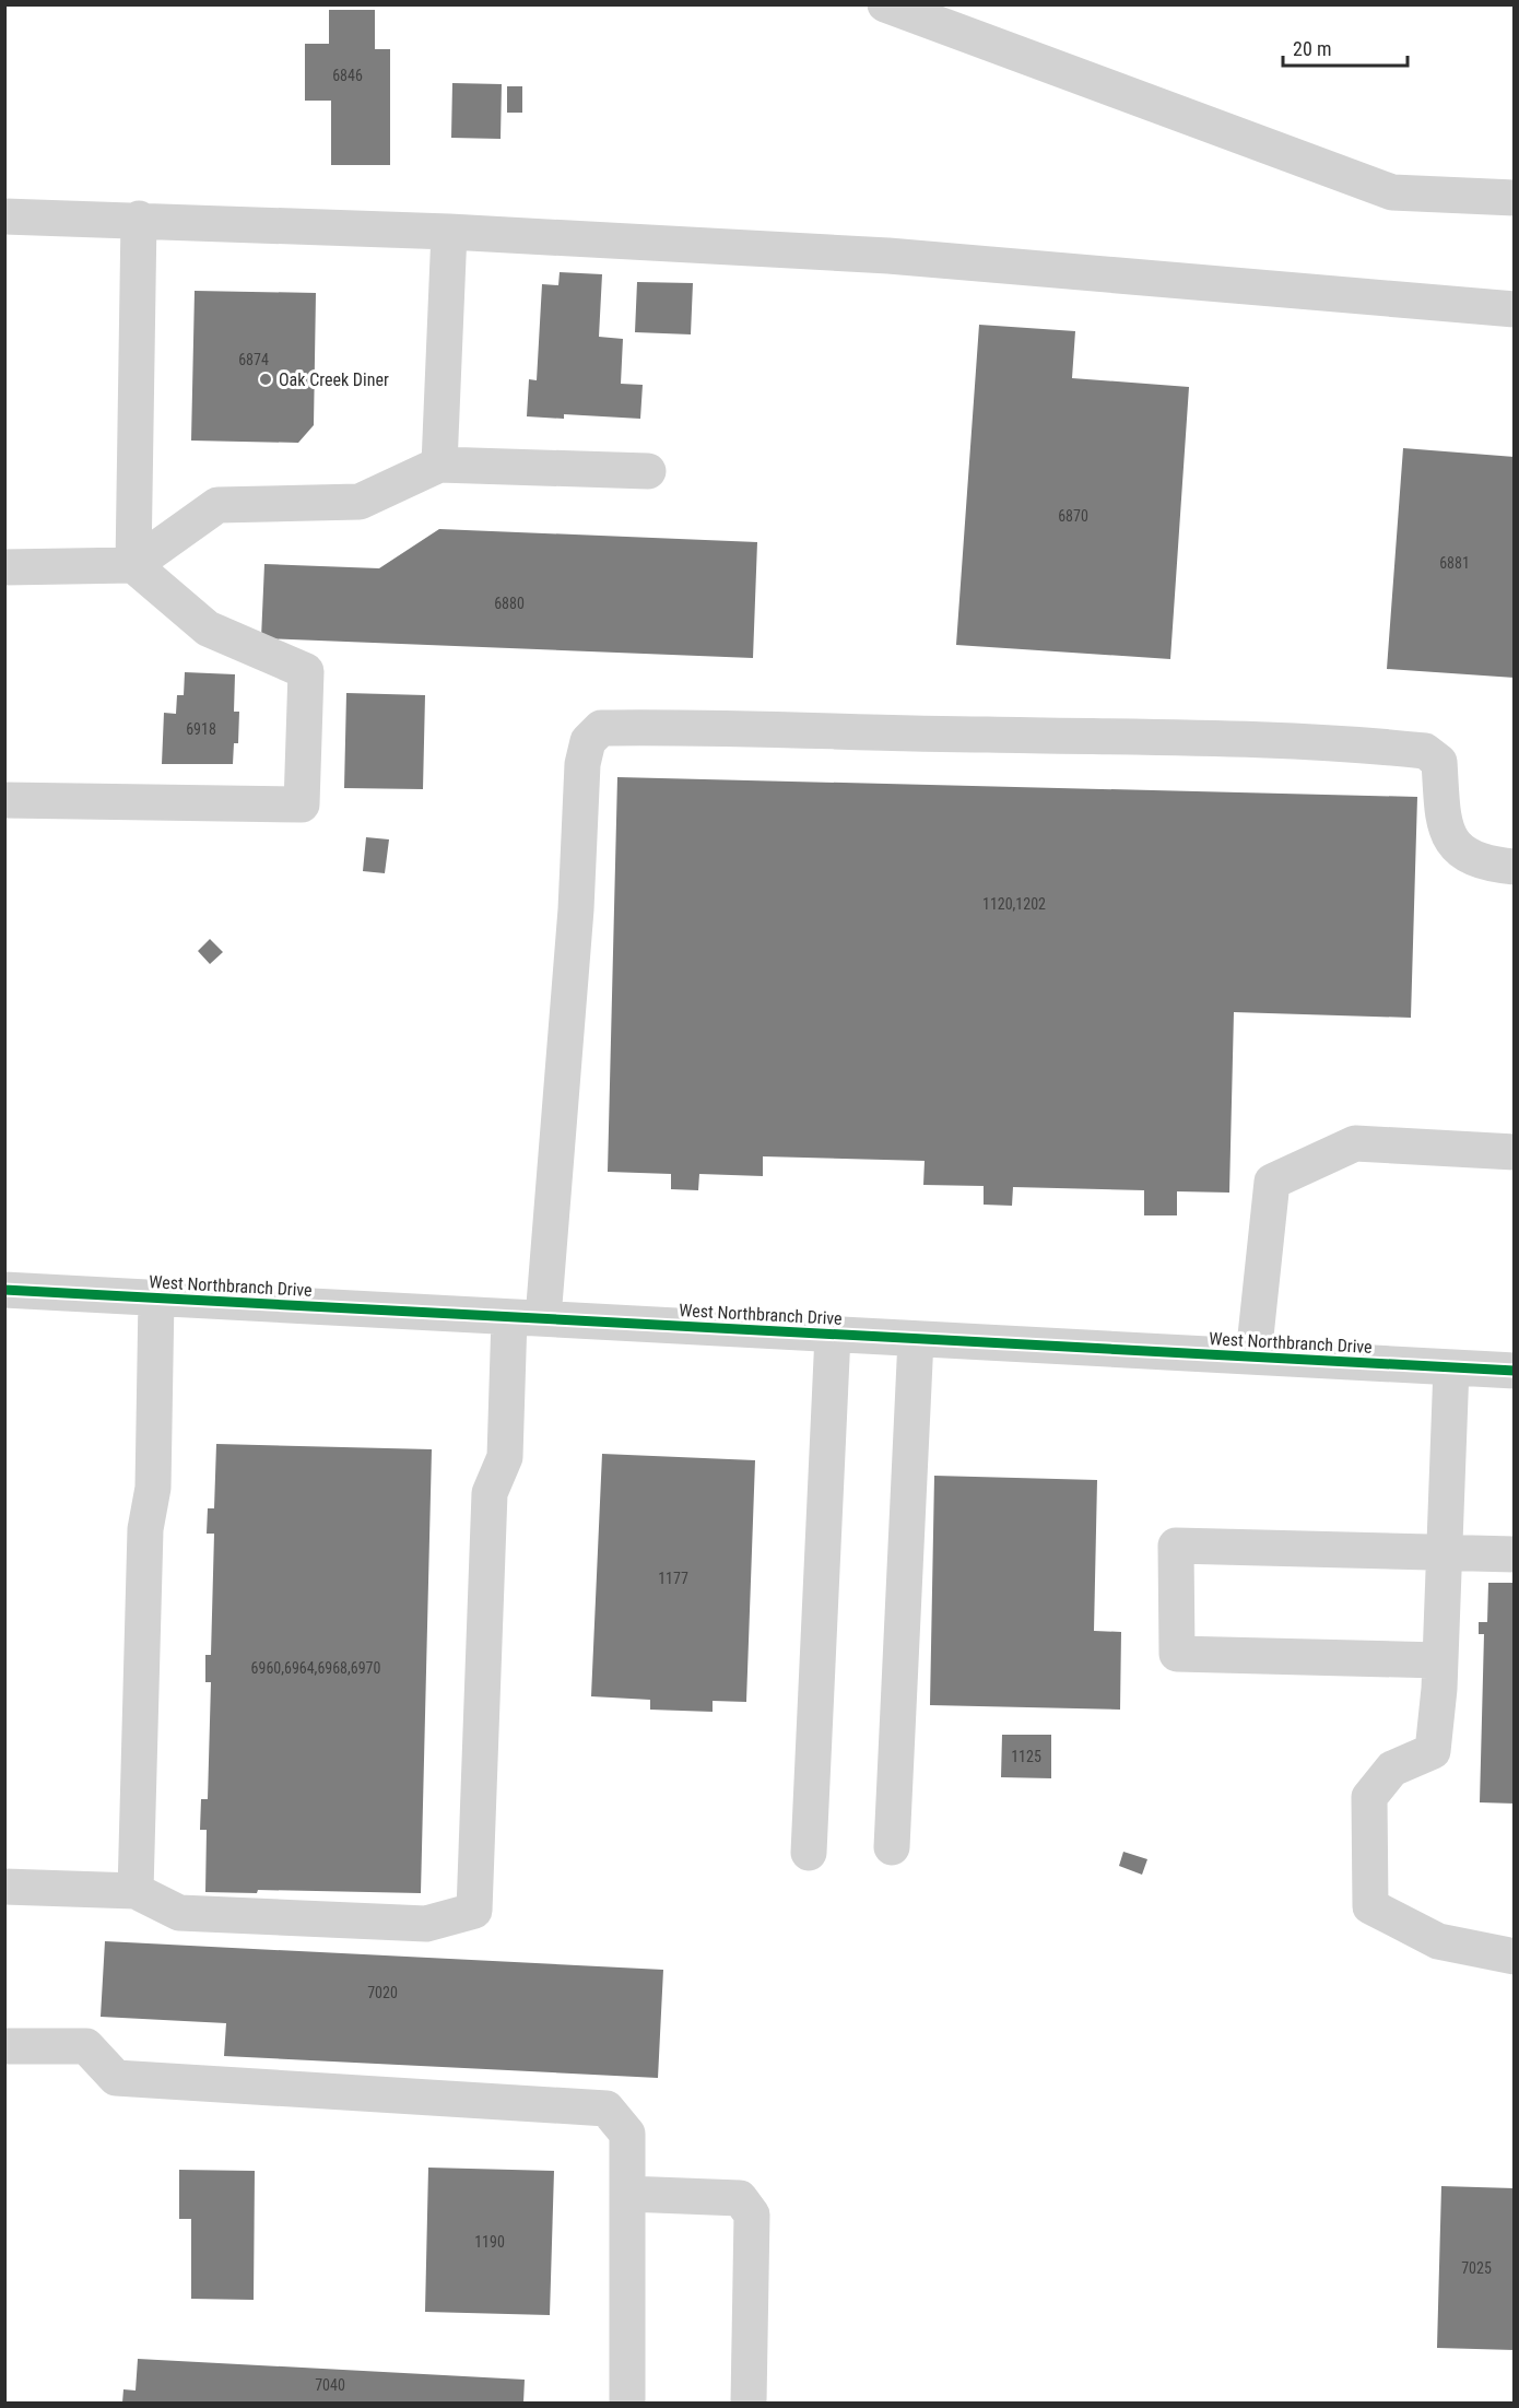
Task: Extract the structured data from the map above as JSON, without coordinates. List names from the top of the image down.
{
  "streets": {
    "street": ["West Northbranch Drive"]
  },
  "places": ["Oak Creek Diner"],
  "house_numbers": [
    "6846",
    "6874",
    "6870",
    "6881",
    "6880",
    "6918",
    "1120,1202",
    "1177",
    "6960,6964,6968,6970",
    "1125",
    "7020",
    "1190",
    "7025",
    "7040"
  ],
  "scale_bar": "20 m"
}
